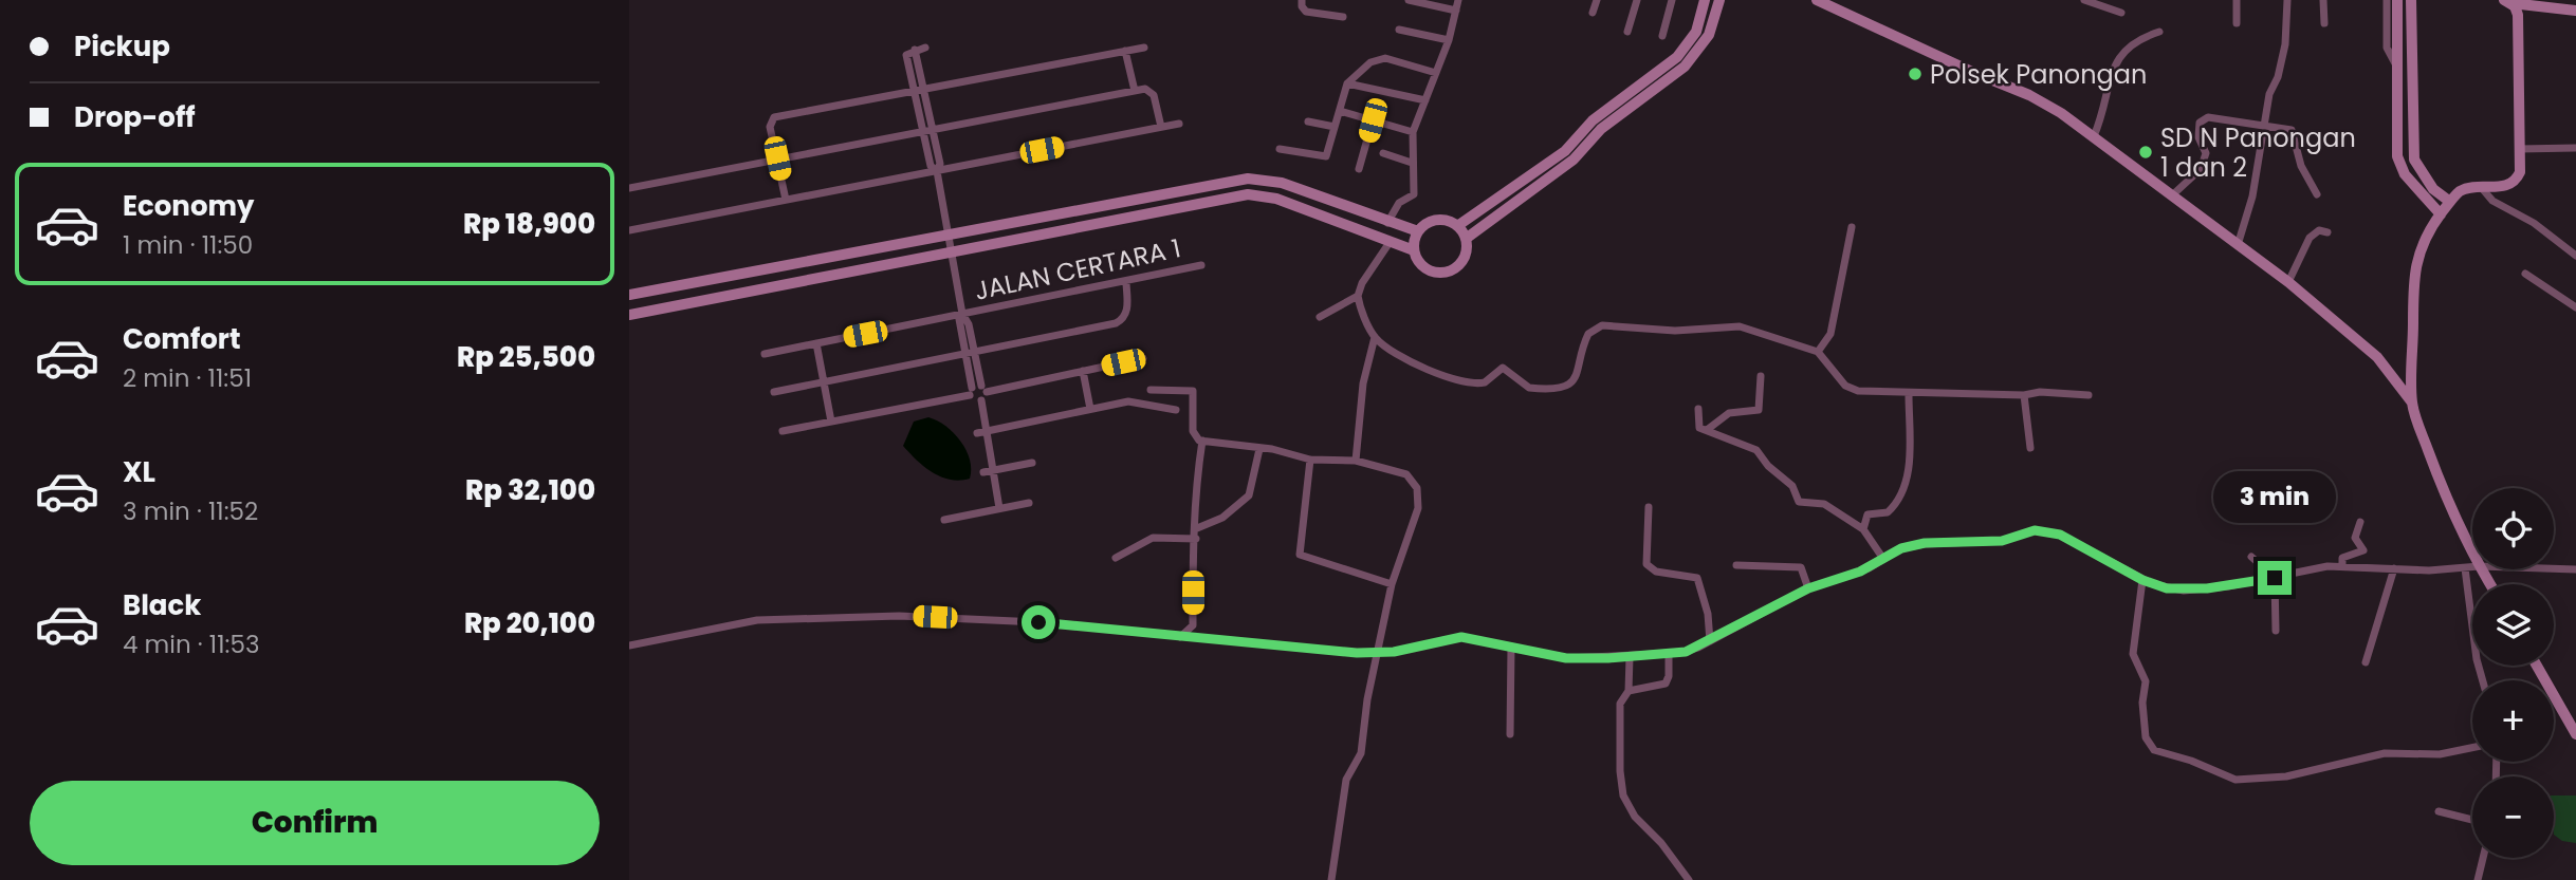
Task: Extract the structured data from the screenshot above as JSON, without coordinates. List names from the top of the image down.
{
  "streets": {
    "street": ["JALAN CERTARA 1"]
  },
  "places": ["Polsek Panongan", "SD N Panongan 1 dan 2"],
  "page": {
    "banner": ["Pickup", "Drop-off"],
    "list": [
      {
        "name": "Economy",
        "note": "1 min · 11:50",
        "value": "Rp 18,900"
      },
      {
        "name": "Comfort",
        "note": "2 min · 11:51",
        "value": "Rp 25,500"
      },
      {
        "name": "XL",
        "note": "3 min · 11:52",
        "value": "Rp 32,100"
      },
      {
        "name": "Black",
        "note": "4 min · 11:53",
        "value": "Rp 20,100"
      }
    ],
    "bubble": "3 min",
    "map_buttons": ["+", "−"],
    "buttons": "Confirm"
  }
}
